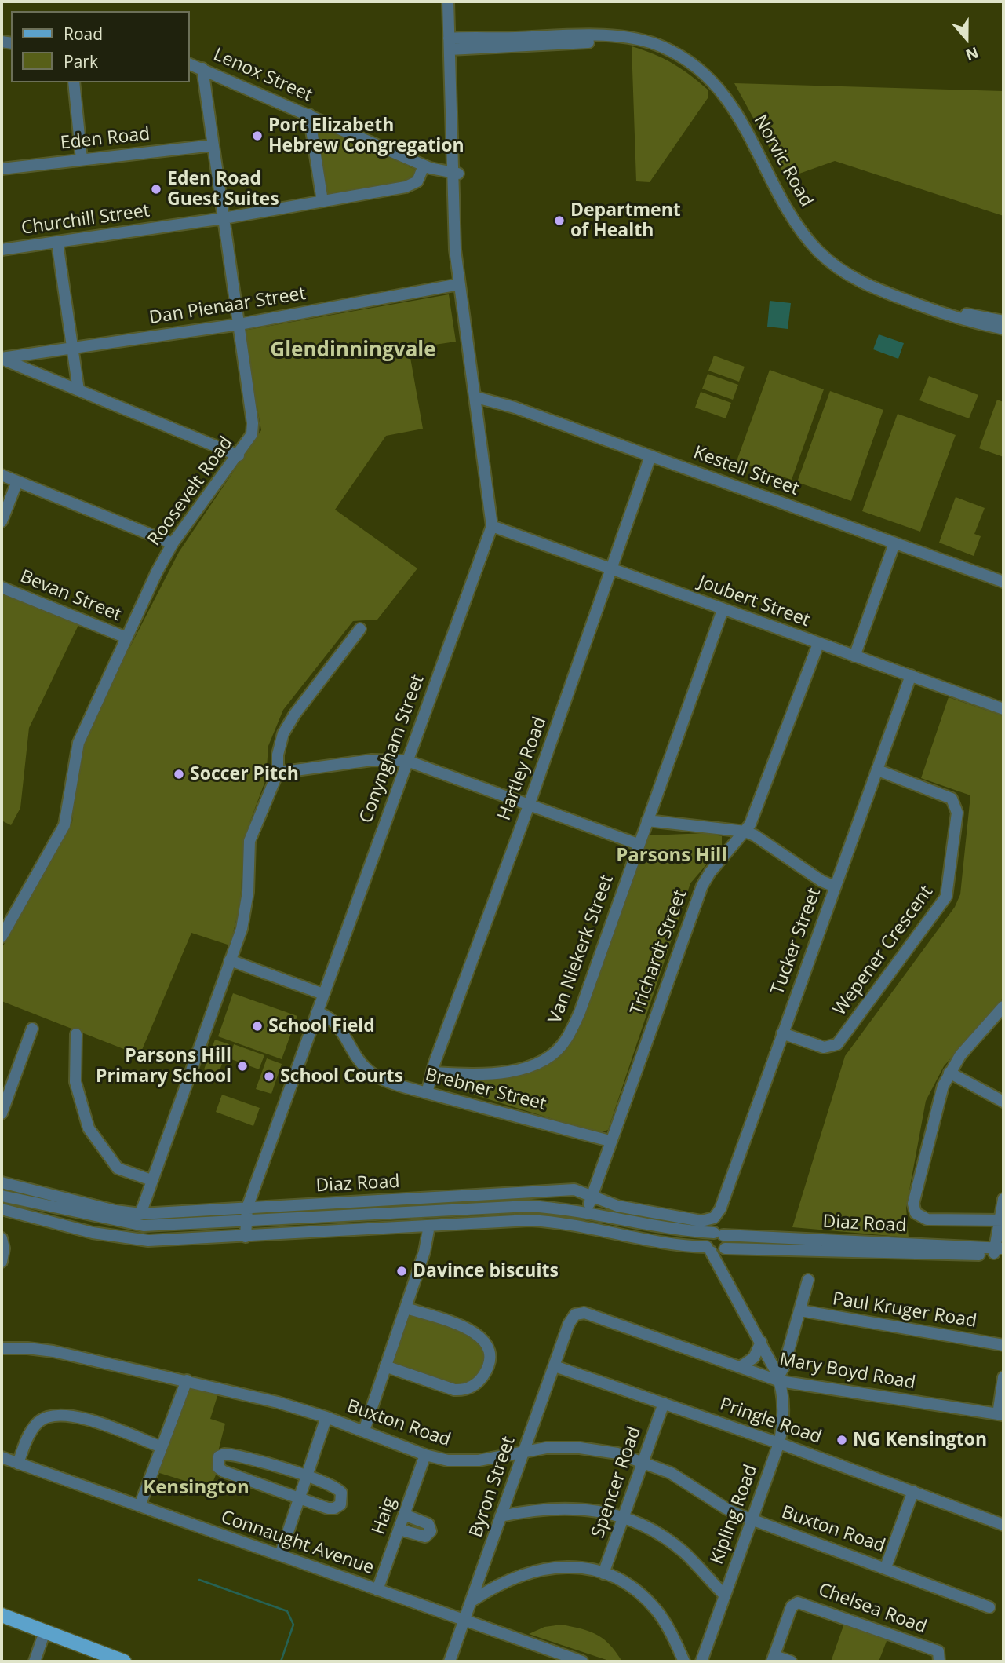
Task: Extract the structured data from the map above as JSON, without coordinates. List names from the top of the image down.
{
  "streets": {
    "street": [
      "Lenox Street",
      "Eden Road",
      "Norvic Road",
      "Churchill Street",
      "Dan Pienaar Street",
      "Kestell Street",
      "Roosevelt Road",
      "Bevan Street",
      "Joubert Street",
      "Conyngham Street",
      "Hartley Road",
      "Tucker Street",
      "Van Niekerk Street",
      "Wepener Crescent",
      "Trichardt Street",
      "Brebner Street",
      "Diaz Road",
      "Paul Kruger Road",
      "Mary Boyd Road",
      "Pringle Road",
      "Buxton Road",
      "Spencer Road",
      "Byron Street",
      "Kipling Road",
      "Haig",
      "Connaught Avenue",
      "Chelsea Road"
    ]
  },
  "crossings": [
    ["Lenox Street", "Churchill Street"],
    ["Lenox Street", "Roosevelt Road"],
    ["Lenox Street", "Conyngham Street"],
    ["Eden Road", "Roosevelt Road"],
    ["Norvic Road", "Conyngham Street"],
    ["Churchill Street", "Roosevelt Road"],
    ["Dan Pienaar Street", "Roosevelt Road"],
    ["Dan Pienaar Street", "Conyngham Street"],
    ["Kestell Street", "Conyngham Street"],
    ["Kestell Street", "Hartley Road"],
    ["Roosevelt Road", "Bevan Street"],
    ["Joubert Street", "Conyngham Street"],
    ["Joubert Street", "Hartley Road"],
    ["Joubert Street", "Tucker Street"],
    ["Joubert Street", "Van Niekerk Street"],
    ["Joubert Street", "Trichardt Street"],
    ["Conyngham Street", "Brebner Street"],
    ["Conyngham Street", "Diaz Road"],
    ["Hartley Road", "Van Niekerk Street"],
    ["Hartley Road", "Brebner Street"],
    ["Tucker Street", "Wepener Crescent"],
    ["Tucker Street", "Diaz Road"],
    ["Trichardt Street", "Brebner Street"],
    ["Trichardt Street", "Diaz Road"],
    ["Diaz Road", "Kipling Road"],
    ["Paul Kruger Road", "Kipling Road"],
    ["Mary Boyd Road", "Byron Street"],
    ["Mary Boyd Road", "Kipling Road"],
    ["Pringle Road", "Spencer Road"],
    ["Pringle Road", "Byron Street"],
    ["Pringle Road", "Kipling Road"],
    ["Buxton Road", "Spencer Road"],
    ["Buxton Road", "Byron Street"],
    ["Buxton Road", "Kipling Road"],
    ["Buxton Road", "Haig"],
    ["Byron Street", "Connaught Avenue"],
    ["Haig", "Connaught Avenue"]
  ],
  "districts": ["Glendinningvale", "Parsons Hill", "Kensington"],
  "places": [
    "Port Elizabeth Hebrew Congregation",
    "Eden Road Guest Suites",
    "Department of Health",
    "Soccer Pitch",
    "School Field",
    "Parsons Hill Primary School",
    "School Courts",
    "Davince biscuits",
    "NG Kensington"
  ],
  "legend": ["Road", "Park"],
  "north": "bottom"
}
